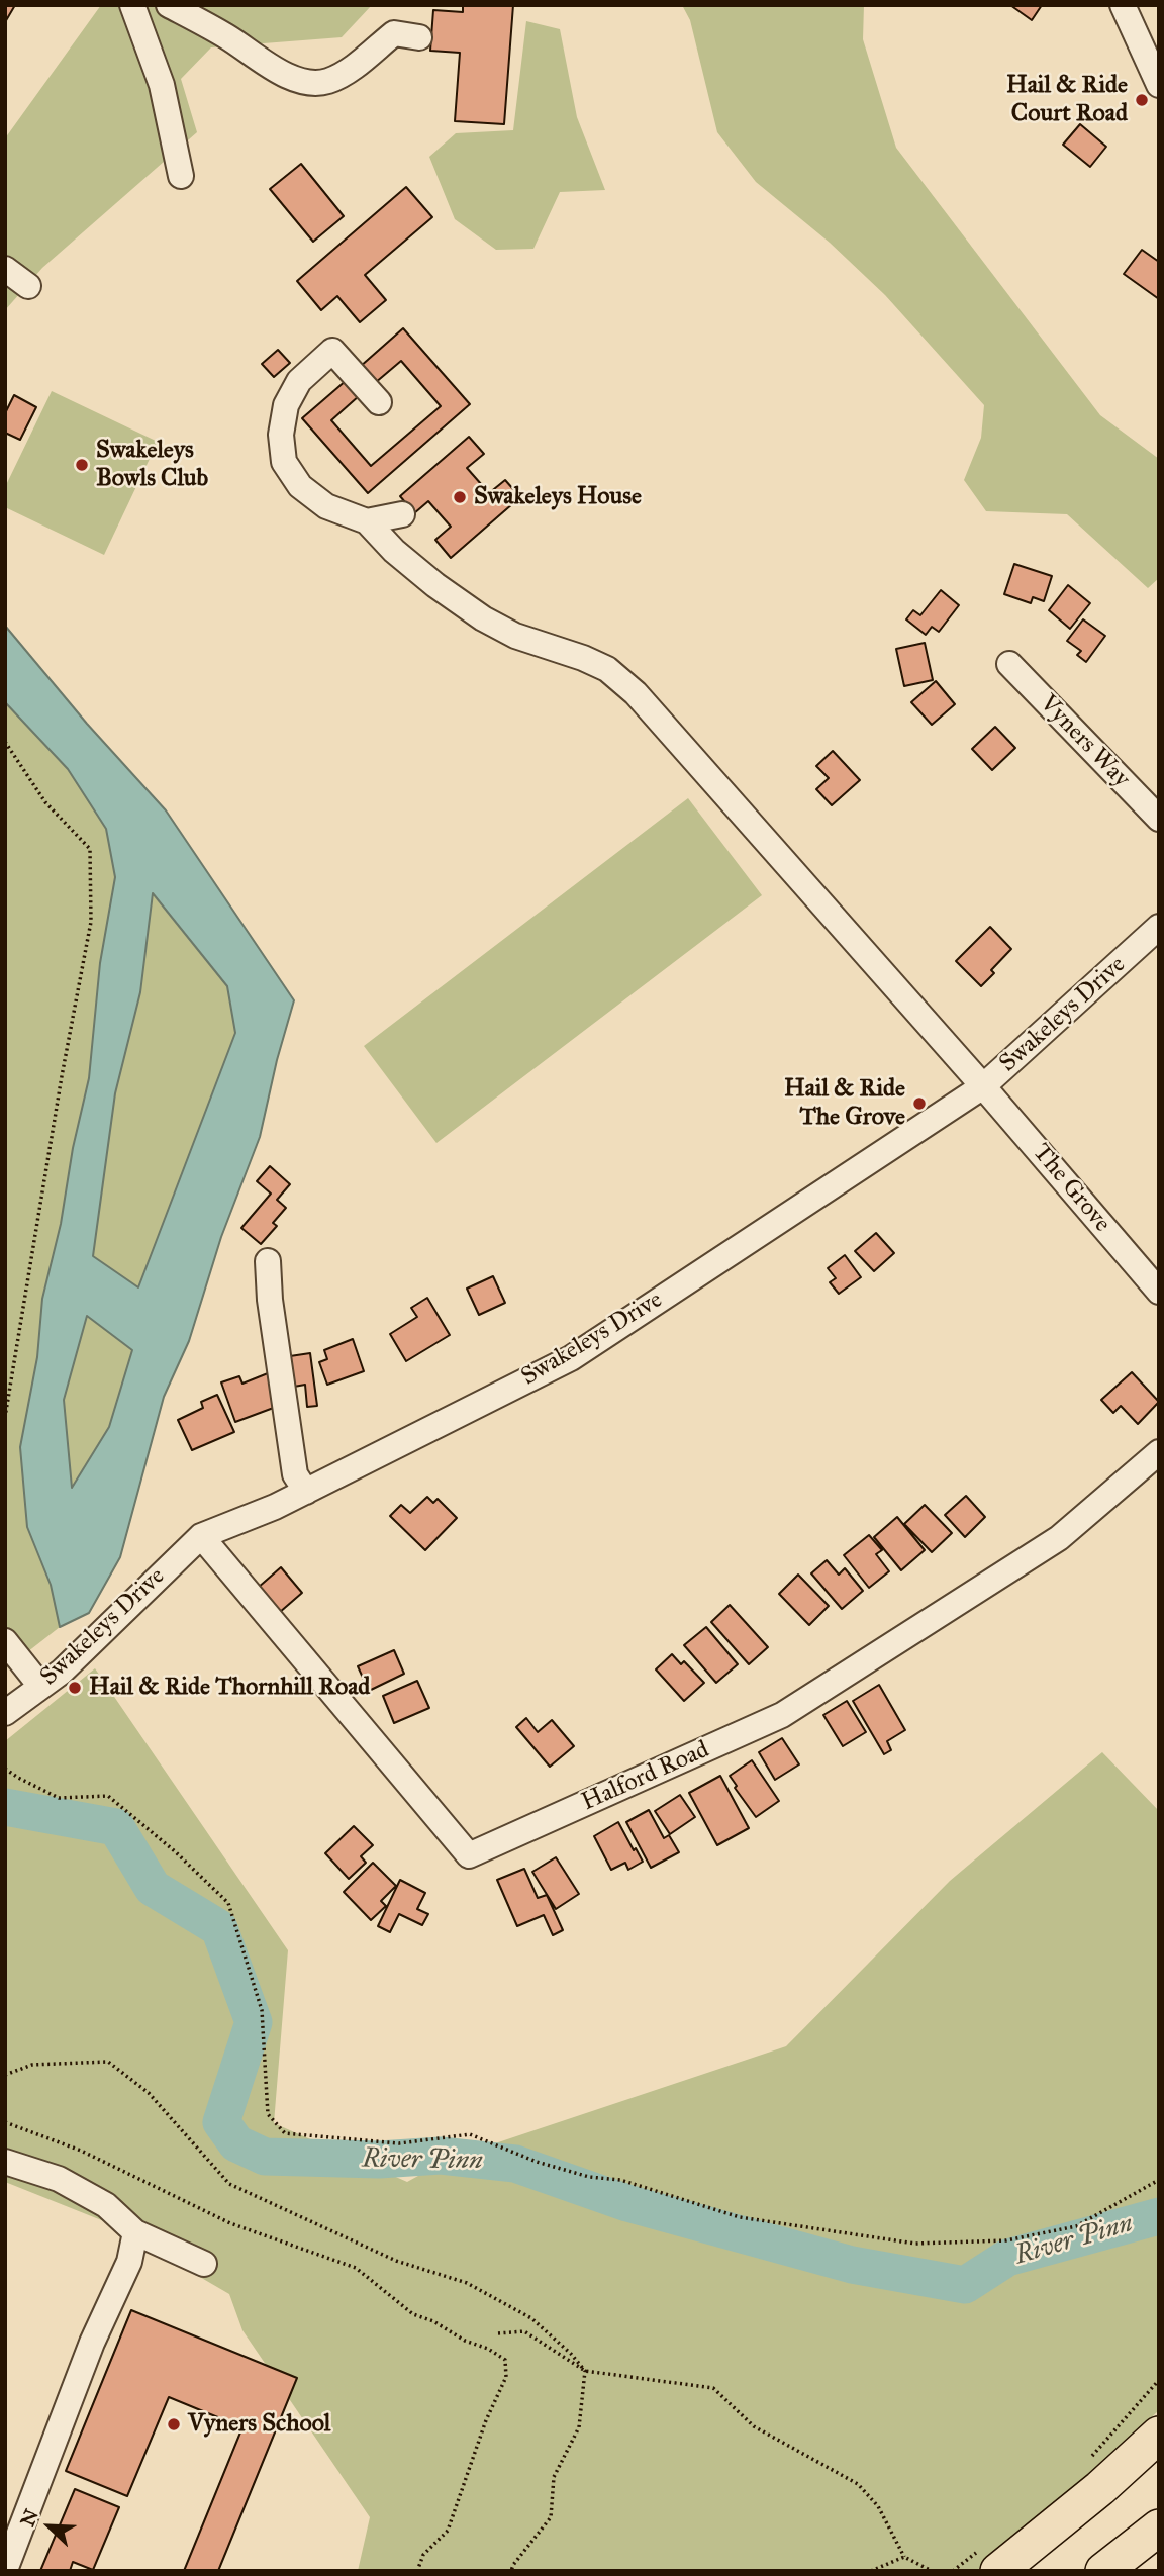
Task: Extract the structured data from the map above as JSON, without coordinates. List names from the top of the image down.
{
  "streets": {
    "street": [
      "Vyners Way",
      "Swakeleys Drive",
      "The Grove",
      "Halford Road"
    ]
  },
  "crossings": [
    ["Swakeleys Drive", "The Grove"],
    ["Swakeleys Drive", "Halford Road"]
  ],
  "water": ["River Pinn"],
  "places": [
    "Hail & Ride Court Road",
    "Swakeleys Bowls Club",
    "Swakeleys House",
    "Hail & Ride The Grove",
    "Hail & Ride Thornhill Road",
    "Vyners School"
  ],
  "north": "top left"
}
